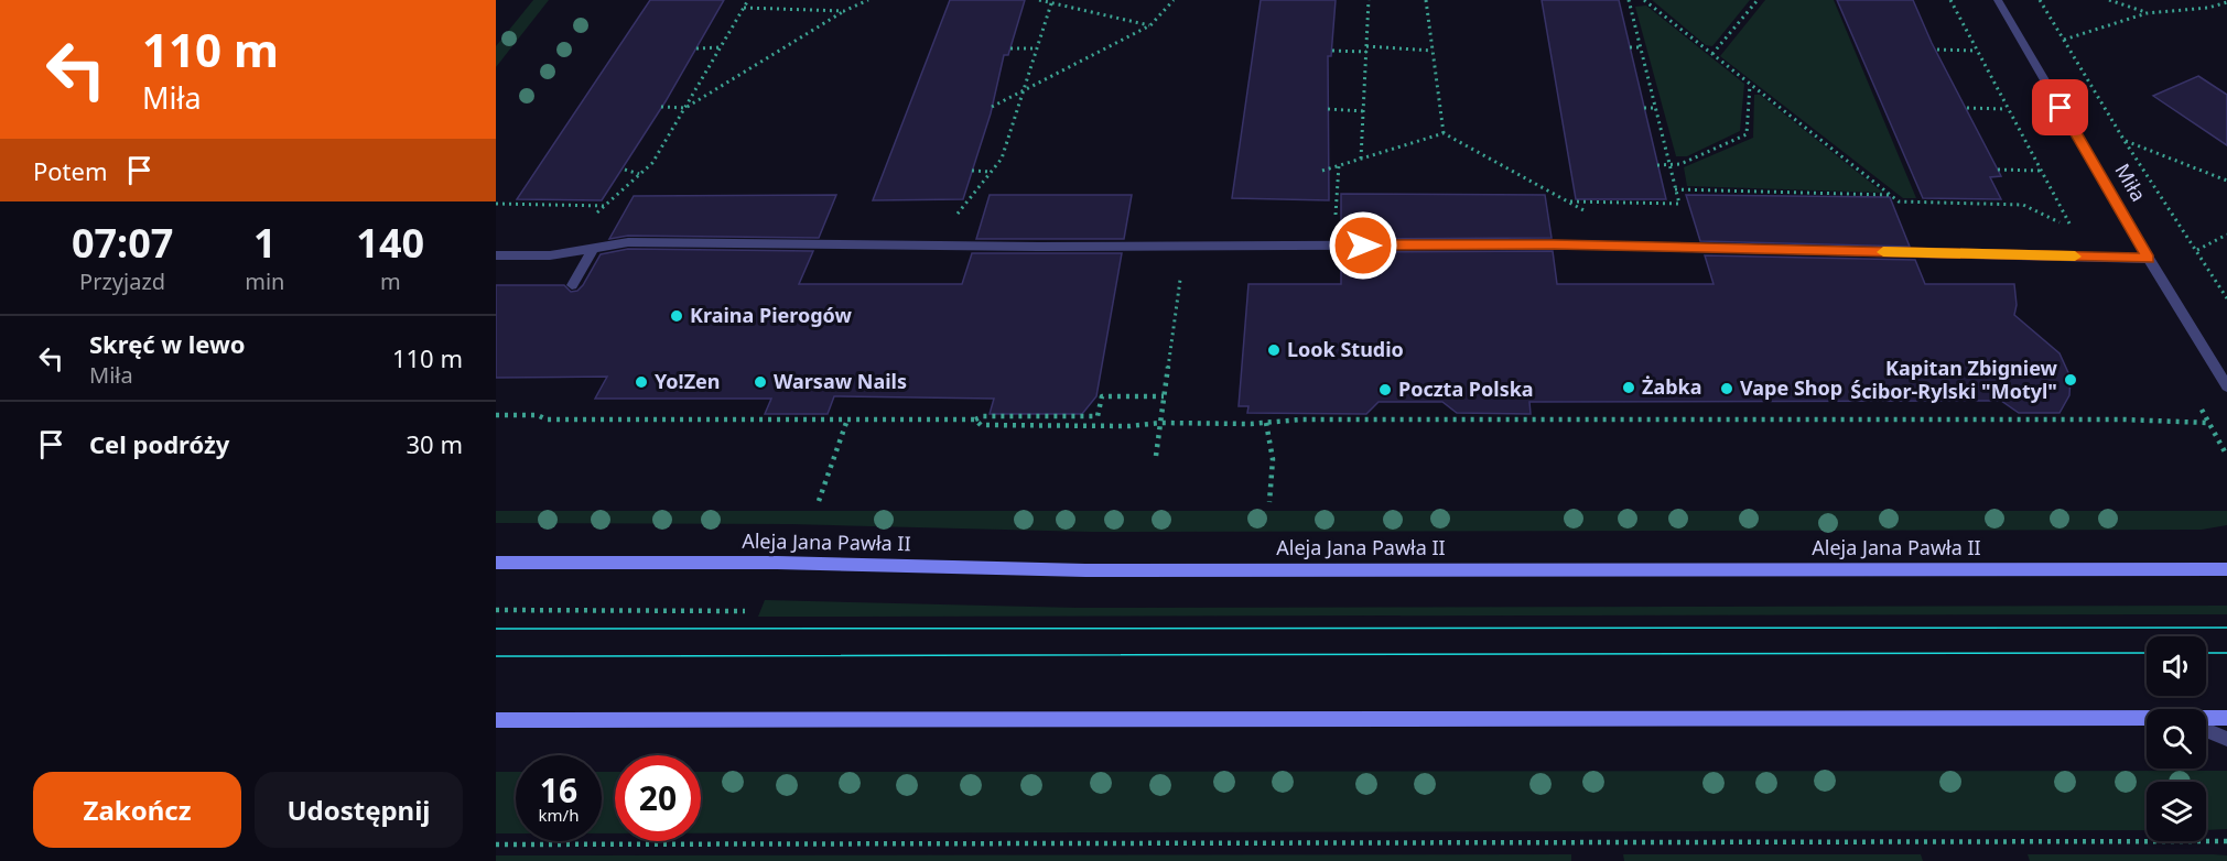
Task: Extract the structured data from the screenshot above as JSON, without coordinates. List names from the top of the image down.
{
  "streets": {
    "main road": ["Aleja Jana Pawła II"],
    "street": ["Miła"]
  },
  "places": [
    "Kraina Pierogów",
    "Look Studio",
    "Kapitan Zbigniew Ścibor-Rylski \"Motyl\"",
    "Yo!Zen",
    "Warsaw Nails",
    "Żabka",
    "Vape Shop",
    "Poczta Polska"
  ],
  "page": {
    "turn": ["110 m", "Miła"],
    "then": "Potem",
    "eta": [
      "07:07",
      "Przyjazd",
      "1",
      "min",
      "140",
      "m"
    ],
    "list": [
      {
        "name": "Skręć w lewo",
        "note": "Miła",
        "value": "110 m"
      },
      {
        "name": "Cel podróży",
        "value": "30 m"
      }
    ],
    "speed": "16 km/h",
    "limit": "20",
    "buttons": ["Zakończ", "Udostępnij"]
  }
}
